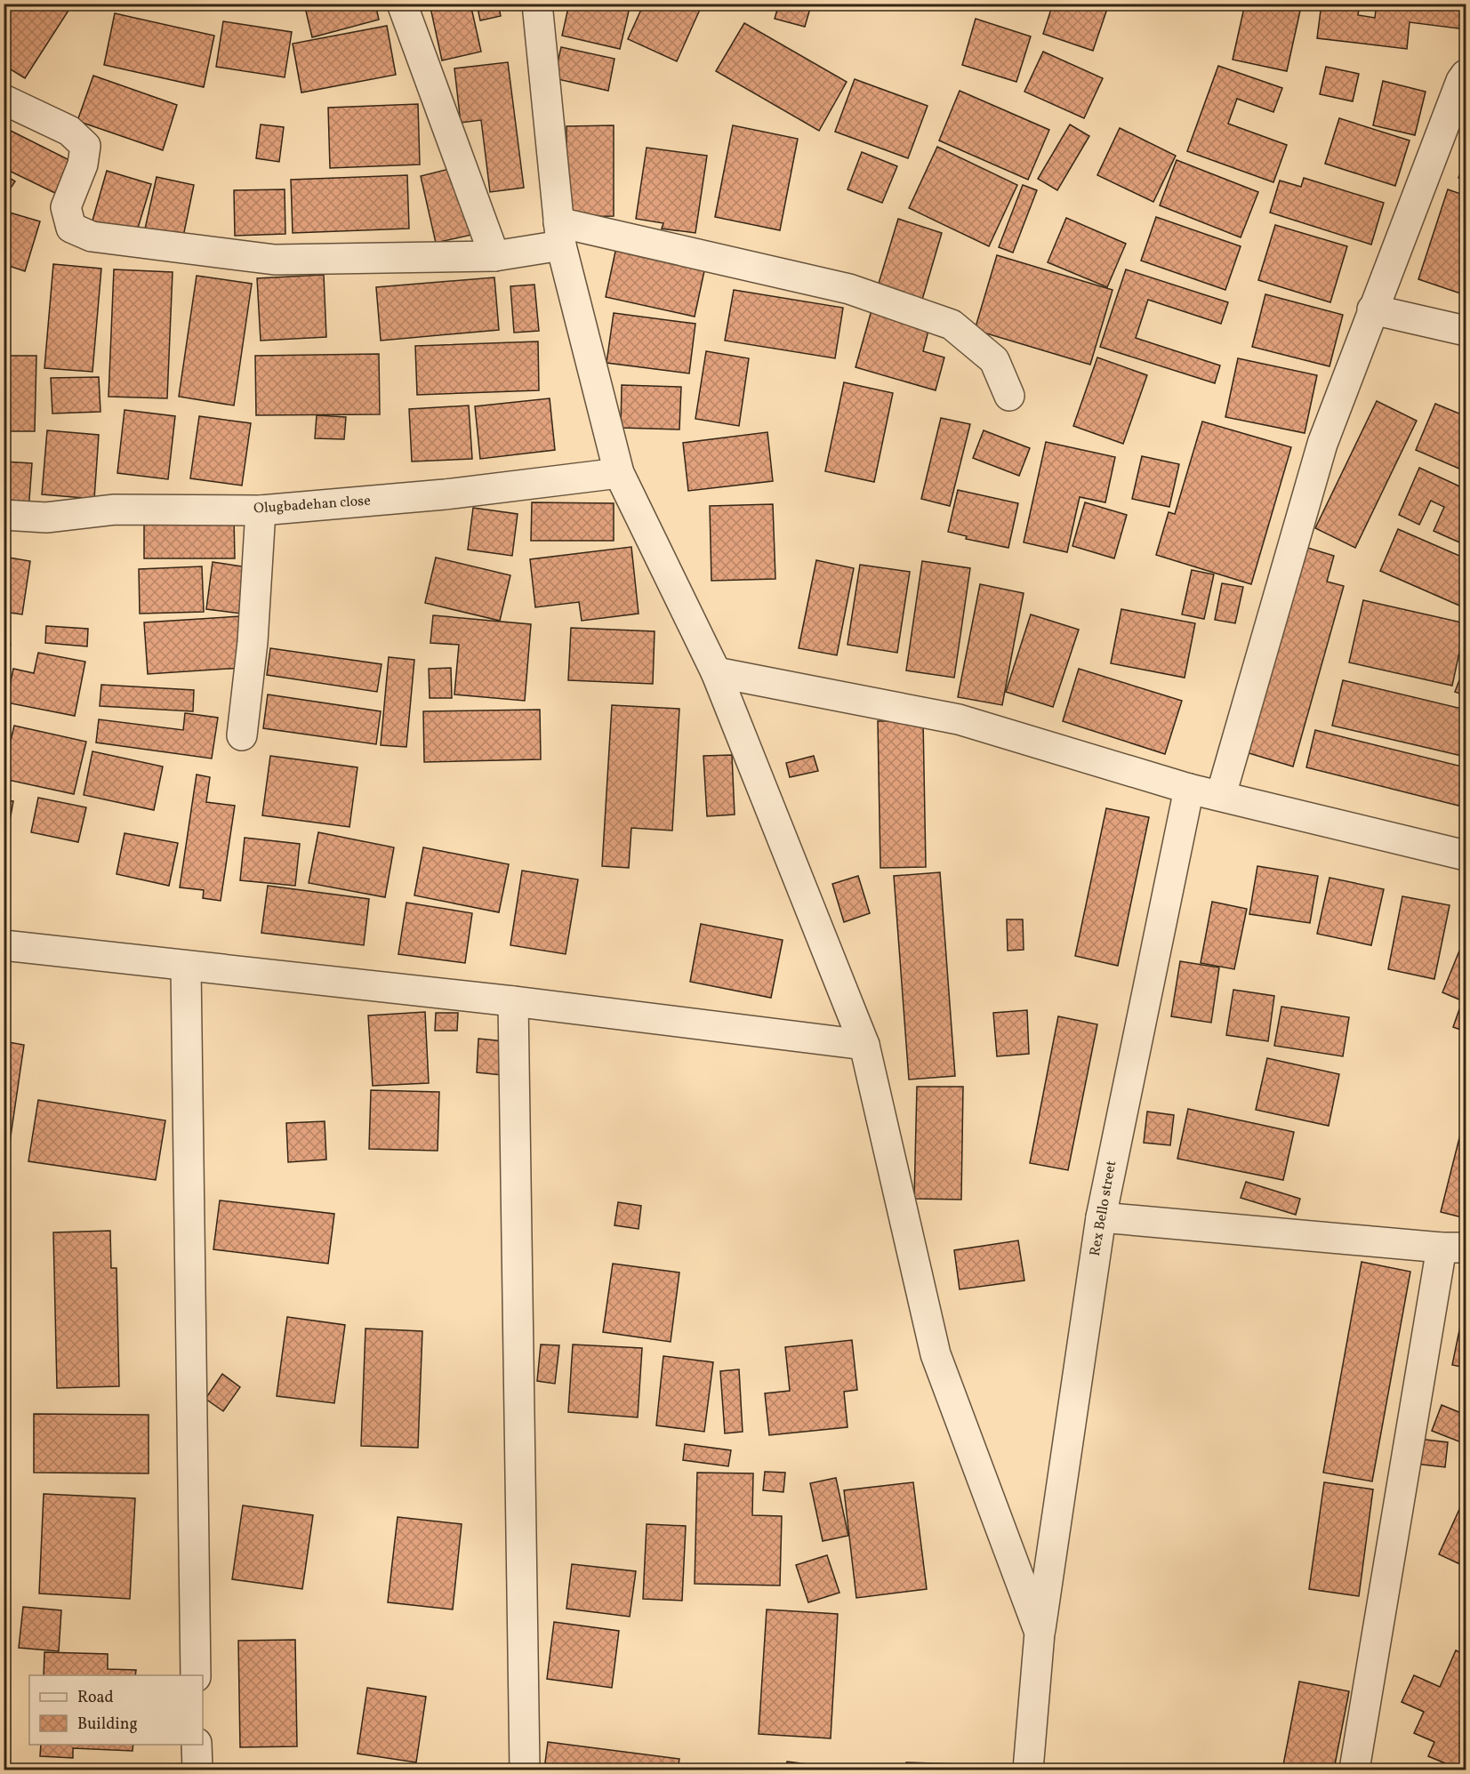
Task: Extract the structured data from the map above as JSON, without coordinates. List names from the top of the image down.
{
  "streets": {
    "street": ["Olugbadehan close", "Rex Bello street"]
  },
  "legend": ["Road", "Building"]
}
